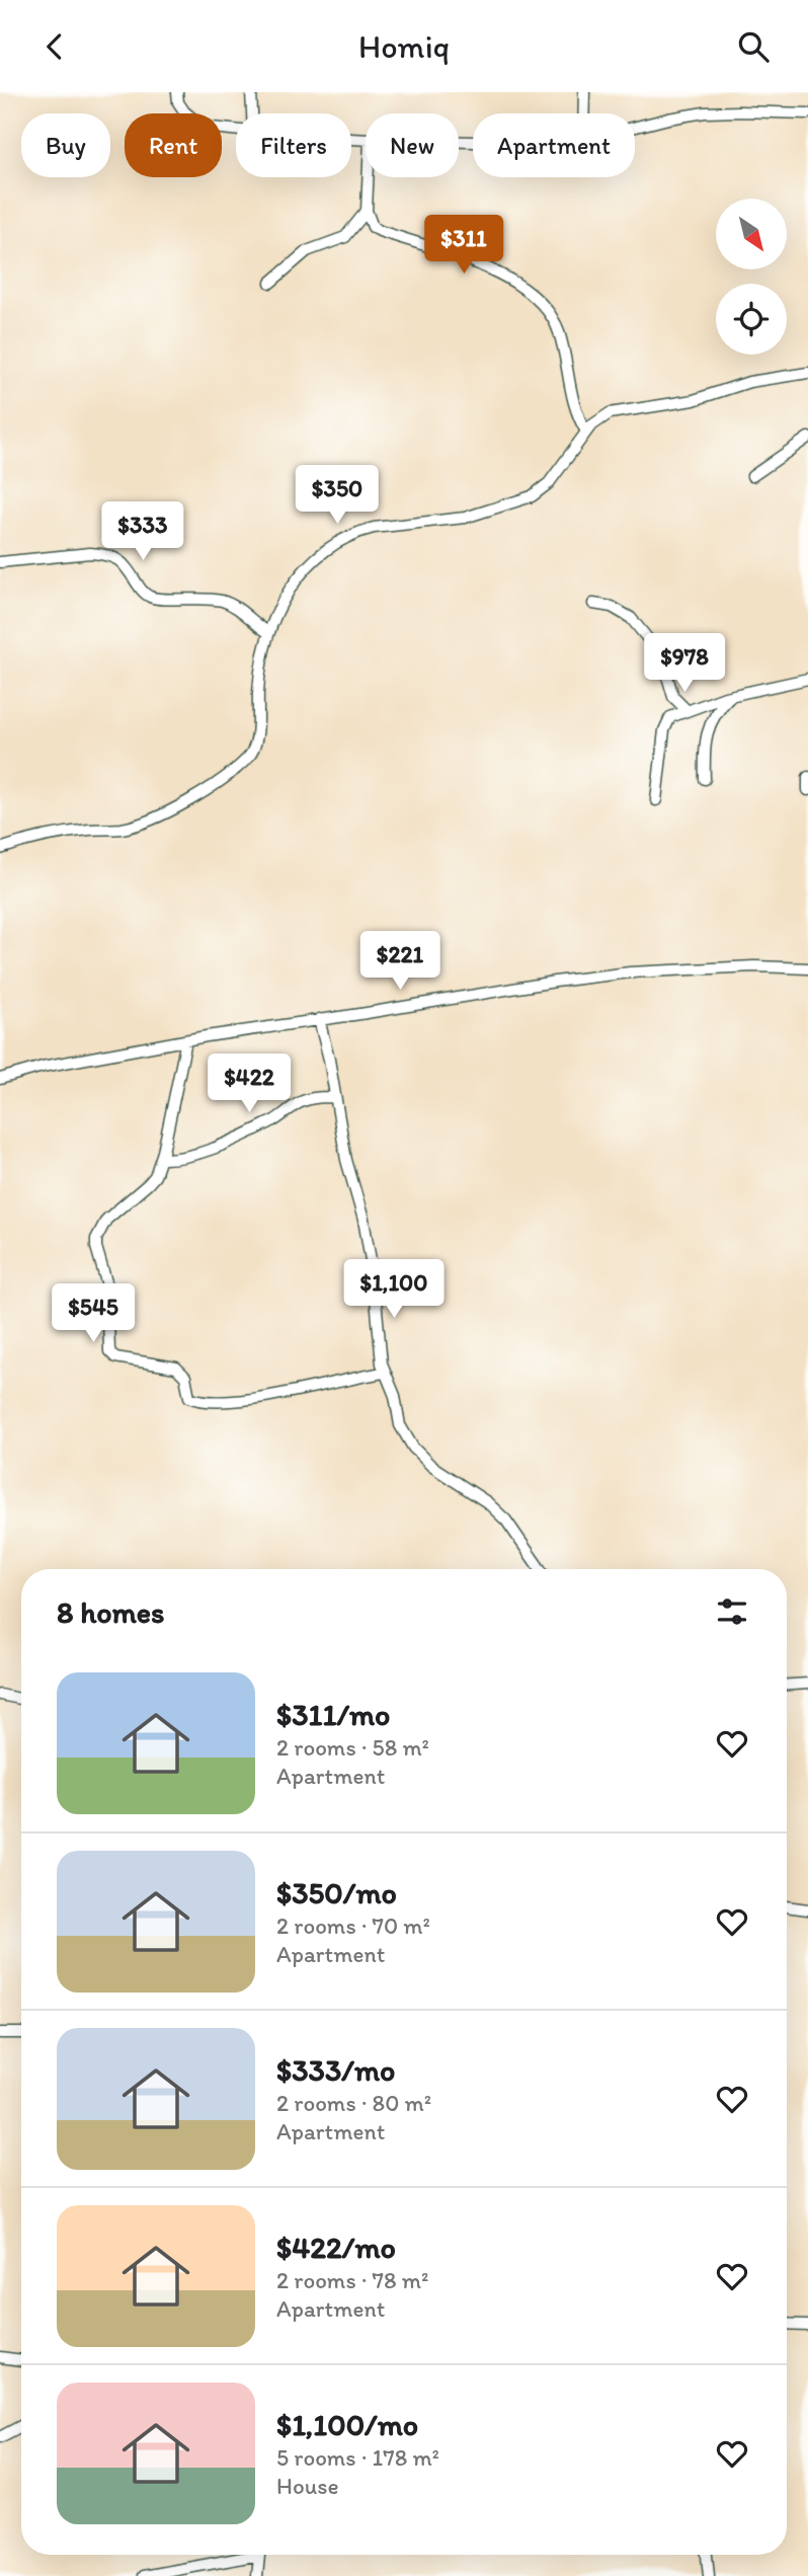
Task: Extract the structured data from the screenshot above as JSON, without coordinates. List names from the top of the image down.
{
  "north": "bottom right",
  "page": {
    "header": "Homiq",
    "chip": [
      "Buy",
      "Rent",
      "Filters",
      "New",
      "Apartment"
    ],
    "price": [
      "$311",
      "$350",
      "$333",
      "$978",
      "$221",
      "$422",
      "$1,100",
      "$545"
    ],
    "heading": "8 homes",
    "list": [
      {
        "name": "$311/mo",
        "note": "2 rooms · 58 m² · Apartment"
      },
      {
        "name": "$350/mo",
        "note": "2 rooms · 70 m² · Apartment"
      },
      {
        "name": "$333/mo",
        "note": "2 rooms · 80 m² · Apartment"
      },
      {
        "name": "$422/mo",
        "note": "2 rooms · 78 m² · Apartment"
      },
      {
        "name": "$1,100/mo",
        "note": "5 rooms · 178 m² · House"
      }
    ]
  }
}
